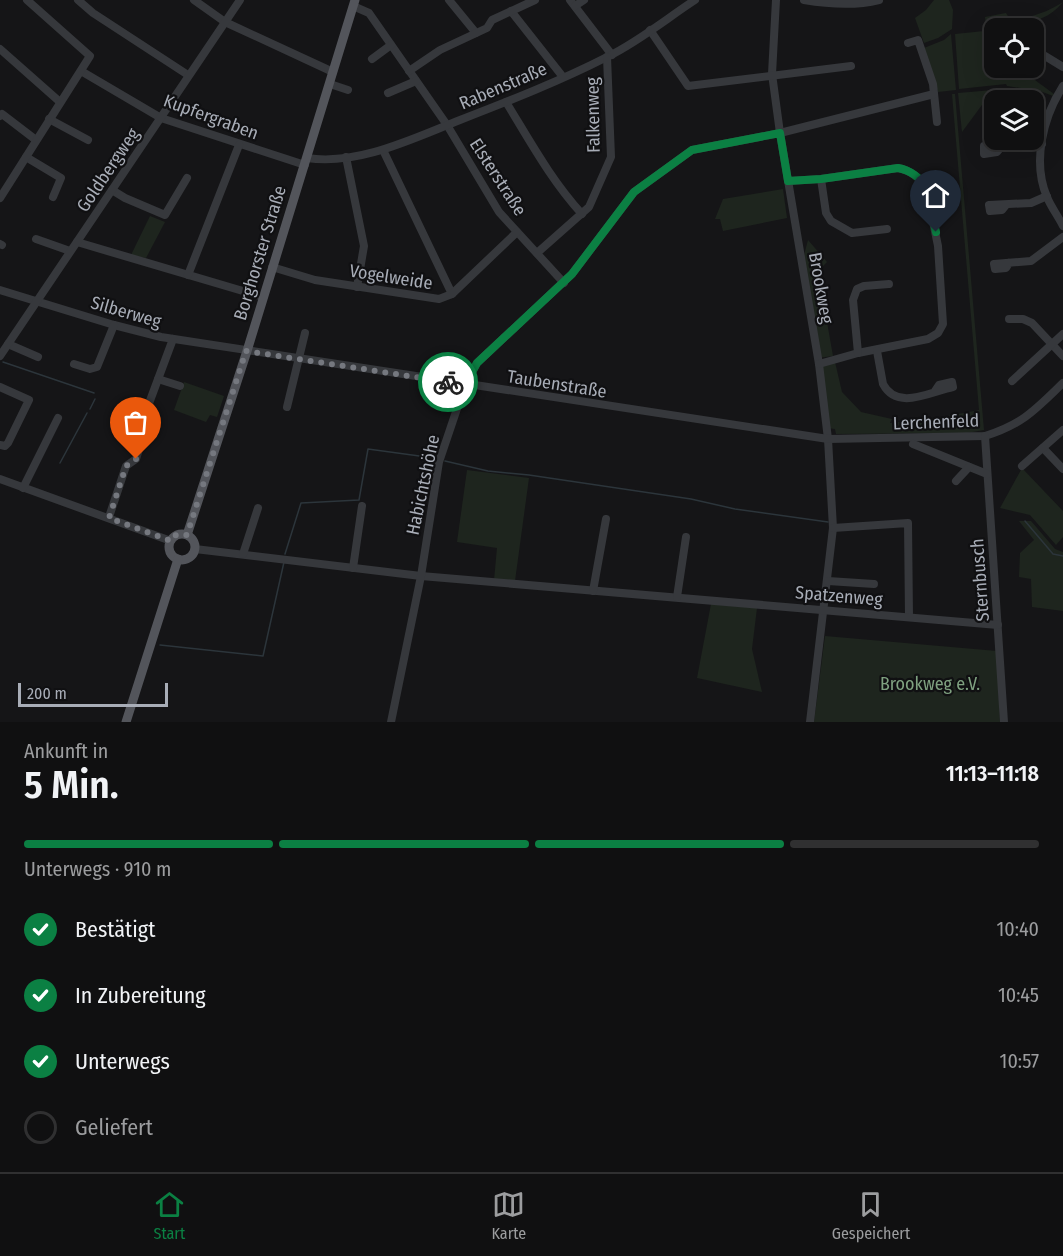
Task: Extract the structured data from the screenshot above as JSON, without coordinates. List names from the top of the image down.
{
  "streets": {
    "main road": ["Borghorster Straße"],
    "street": [
      "Rabenstraße",
      "Falkenweg",
      "Kupfergraben",
      "Goldbergweg",
      "Elsterstraße",
      "Vogelweide",
      "Brookweg",
      "Silberweg",
      "Taubenstraße",
      "Lerchenfeld",
      "Habichtshöhe",
      "Sternbusch",
      "Spatzenweg"
    ]
  },
  "crossings": [
    ["Rabenstraße", "Falkenweg"],
    ["Rabenstraße", "Kupfergraben"],
    ["Rabenstraße", "Elsterstraße"],
    ["Rabenstraße", "Borghorster Straße"],
    ["Falkenweg", "Elsterstraße"],
    ["Kupfergraben", "Goldbergweg"],
    ["Kupfergraben", "Borghorster Straße"],
    ["Goldbergweg", "Silberweg"],
    ["Elsterstraße", "Borghorster Straße"],
    ["Elsterstraße", "Vogelweide"],
    ["Elsterstraße", "Habichtshöhe"],
    ["Borghorster Straße", "Vogelweide"],
    ["Borghorster Straße", "Silberweg"],
    ["Borghorster Straße", "Taubenstraße"],
    ["Borghorster Straße", "Spatzenweg"],
    ["Brookweg", "Taubenstraße"],
    ["Brookweg", "Lerchenfeld"],
    ["Brookweg", "Habichtshöhe"],
    ["Brookweg", "Spatzenweg"],
    ["Silberweg", "Taubenstraße"],
    ["Taubenstraße", "Lerchenfeld"],
    ["Taubenstraße", "Habichtshöhe"],
    ["Lerchenfeld", "Sternbusch"],
    ["Habichtshöhe", "Spatzenweg"],
    ["Sternbusch", "Spatzenweg"]
  ],
  "parks": ["Brookweg e.V."],
  "scale_bar": "200 m",
  "page": {
    "scale": "200 m",
    "heading": ["5 Min.", "Ankunft in", "11:13–11:18"],
    "bar": "Unterwegs · 910 m",
    "list": [
      ["Bestätigt", "10:40"],
      ["In Zubereitung", "10:45"],
      ["Unterwegs", "10:57"],
      "Geliefert"
    ],
    "tabs": ["Start", "Karte", "Gespeichert"]
  }
}
